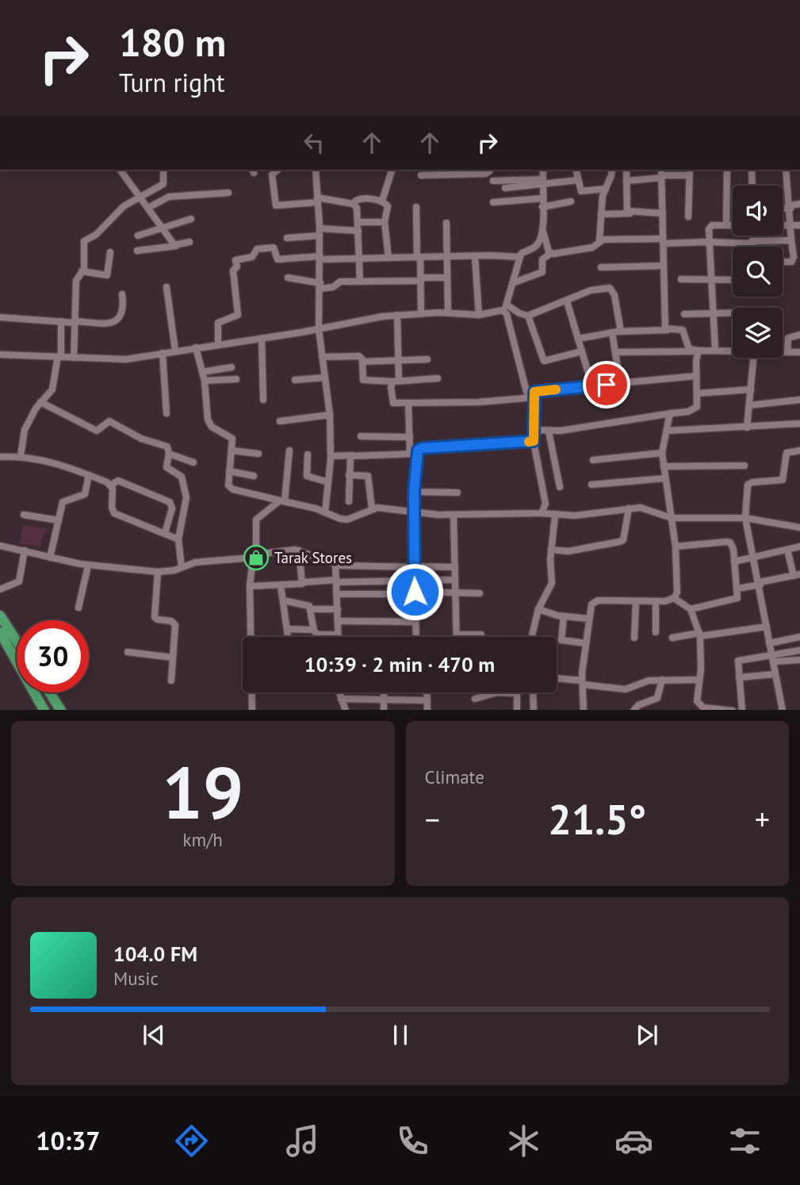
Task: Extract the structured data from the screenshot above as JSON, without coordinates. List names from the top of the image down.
{
  "places": {
    "shop": ["Tarak Stores"]
  },
  "page": {
    "turn": ["180 m", "Turn right"],
    "limit": "30",
    "trip": "10:39 · 2 min · 470 m",
    "tile": [
      ["19", "km/h"],
      "Climate"
    ],
    "heat": ["−", "21.5°", "+"],
    "song": ["104.0 FM", "Music"],
    "tabs": "10:37"
  }
}
